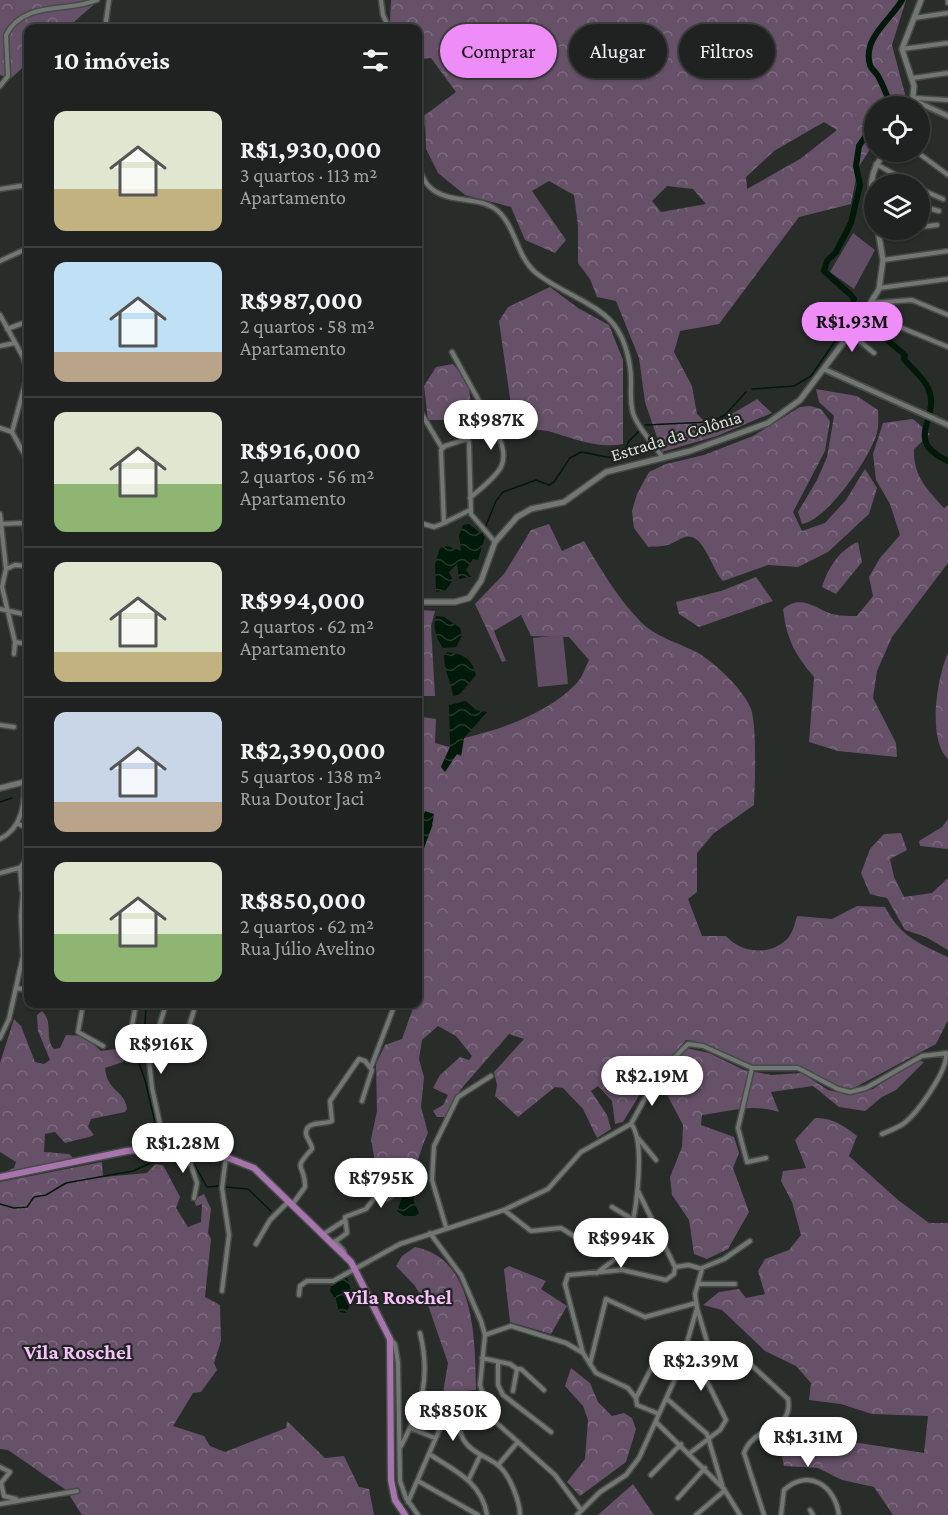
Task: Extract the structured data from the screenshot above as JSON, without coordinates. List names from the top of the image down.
{
  "streets": {
    "main road": ["Estrada da Colônia"]
  },
  "districts": ["Vila Roschel", "Vila Roschel"],
  "page": {
    "chip": ["Comprar", "Alugar", "Filtros"],
    "heading": "10 imóveis",
    "list": [
      {
        "name": "R$1,930,000",
        "note": "3 quartos · 113 m² · Apartamento"
      },
      {
        "name": "R$987,000",
        "note": "2 quartos · 58 m² · Apartamento"
      },
      {
        "name": "R$916,000",
        "note": "2 quartos · 56 m² · Apartamento"
      },
      {
        "name": "R$994,000",
        "note": "2 quartos · 62 m² · Apartamento"
      },
      {
        "name": "R$2,390,000",
        "note": "5 quartos · 138 m² · Rua Doutor Jaci"
      },
      {
        "name": "R$850,000",
        "note": "2 quartos · 62 m² · Rua Júlio Avelino"
      }
    ],
    "price": [
      "R$1.93M",
      "R$987K",
      "R$916K",
      "R$2.19M",
      "R$1.28M",
      "R$795K",
      "R$994K",
      "R$2.39M",
      "R$850K",
      "R$1.31M"
    ]
  }
}
